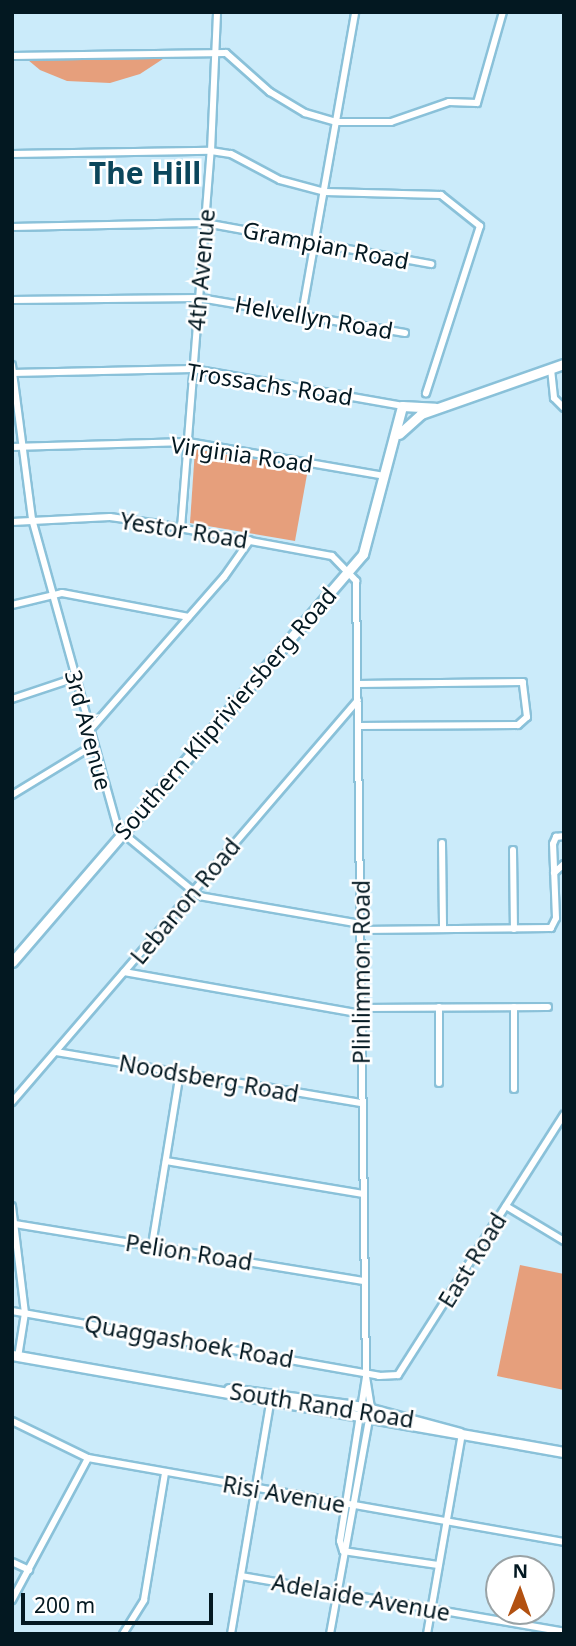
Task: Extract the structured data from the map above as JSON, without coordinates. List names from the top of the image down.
{
  "streets": {
    "street": [
      "Grampian Road",
      "4th Avenue",
      "Helvellyn Road",
      "Trossachs Road",
      "Virginia Road",
      "Yestor Road",
      "Southern Klipriviersberg Road",
      "3rd Avenue",
      "Lebanon Road",
      "Plinlimmon Road",
      "Noodsberg Road",
      "Pelion Road",
      "East Road",
      "Quaggashoek Road",
      "South Rand Road",
      "Risi Avenue",
      "Adelaide Avenue"
    ]
  },
  "crossings": [
    ["Grampian Road", "4th Avenue"],
    ["4th Avenue", "Helvellyn Road"],
    ["4th Avenue", "Trossachs Road"],
    ["4th Avenue", "Virginia Road"],
    ["4th Avenue", "Yestor Road"],
    ["Trossachs Road", "Southern Klipriviersberg Road"],
    ["Trossachs Road", "3rd Avenue"],
    ["Virginia Road", "Southern Klipriviersberg Road"],
    ["Virginia Road", "3rd Avenue"],
    ["Yestor Road", "Southern Klipriviersberg Road"],
    ["Yestor Road", "3rd Avenue"],
    ["Yestor Road", "Plinlimmon Road"],
    ["Southern Klipriviersberg Road", "3rd Avenue"],
    ["Southern Klipriviersberg Road", "Plinlimmon Road"],
    ["3rd Avenue", "Lebanon Road"],
    ["Lebanon Road", "Plinlimmon Road"],
    ["Lebanon Road", "Noodsberg Road"],
    ["Plinlimmon Road", "Noodsberg Road"],
    ["Plinlimmon Road", "Pelion Road"],
    ["Plinlimmon Road", "East Road"],
    ["Plinlimmon Road", "Quaggashoek Road"],
    ["Plinlimmon Road", "South Rand Road"],
    ["Plinlimmon Road", "Risi Avenue"],
    ["East Road", "Quaggashoek Road"]
  ],
  "districts": ["The Hill"],
  "scale_bar": "200 m",
  "north": "top"
}
